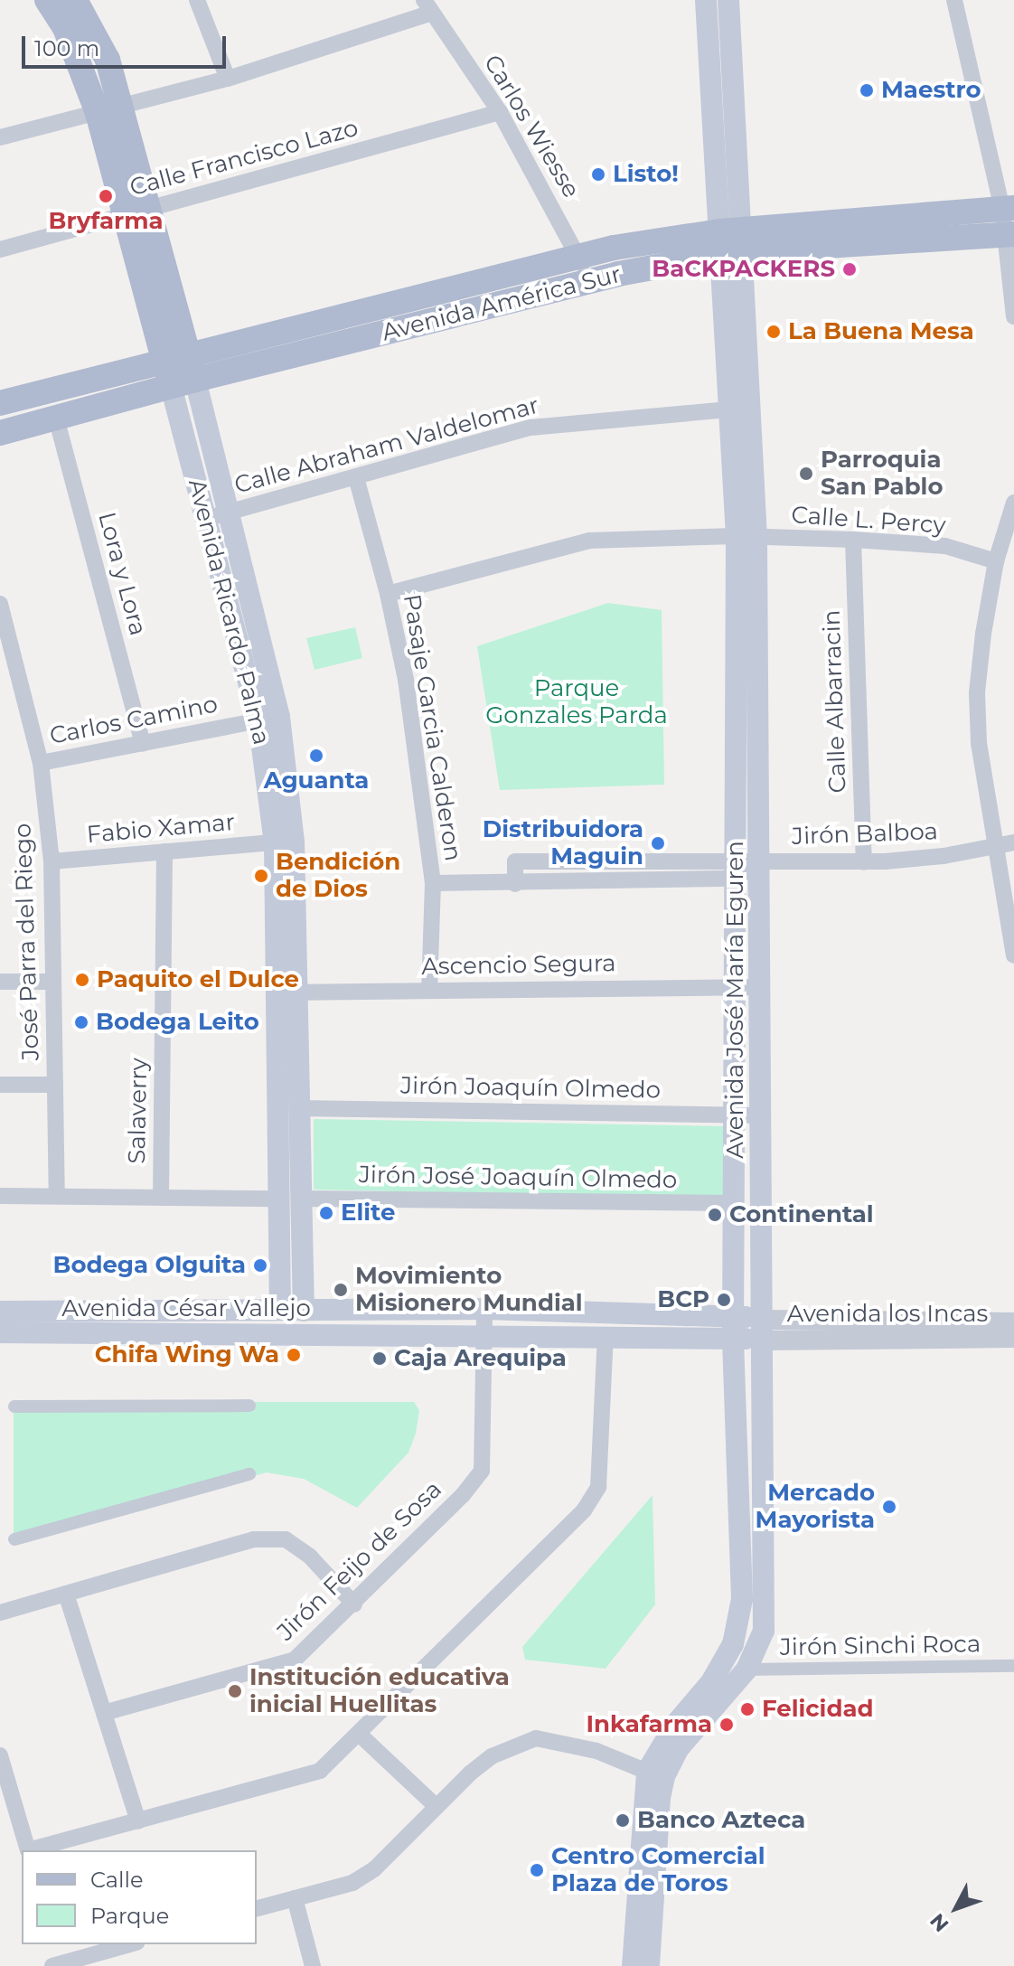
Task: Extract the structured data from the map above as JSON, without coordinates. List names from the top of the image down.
{
  "streets": {
    "main road": [
      "Avenida América Sur",
      "Avenida Ricardo Palma",
      "Avenida José María Eguren",
      "Avenida César Vallejo"
    ],
    "street": [
      "Carlos Wiesse",
      "Calle Francisco Lazo",
      "Calle Abraham Valdelomar",
      "Calle L. Percy",
      "Lora y Lora",
      "Calle Albarracin",
      "Carlos Camino",
      "Pasaje Garcia Calderon",
      "Fabio Xamar",
      "Jirón Balboa",
      "José Parra del Riego",
      "Ascencio Segura",
      "Jirón Joaquín Olmedo",
      "Salaverry",
      "Jirón José Joaquín Olmedo",
      "Avenida los Incas",
      "Jirón Feijo de Sosa",
      "Jirón Sinchi Roca"
    ]
  },
  "crossings": [
    ["Carlos Wiesse", "Calle Francisco Lazo"],
    ["Carlos Wiesse", "Avenida América Sur"],
    ["Calle Francisco Lazo", "Avenida Ricardo Palma"],
    ["Avenida América Sur", "Lora y Lora"],
    ["Avenida América Sur", "Avenida Ricardo Palma"],
    ["Avenida América Sur", "Avenida José María Eguren"],
    ["Calle Abraham Valdelomar", "Avenida Ricardo Palma"],
    ["Calle Abraham Valdelomar", "Pasaje Garcia Calderon"],
    ["Calle Abraham Valdelomar", "Avenida José María Eguren"],
    ["Calle L. Percy", "Calle Albarracin"],
    ["Calle L. Percy", "Pasaje Garcia Calderon"],
    ["Calle L. Percy", "Avenida José María Eguren"],
    ["Lora y Lora", "Carlos Camino"],
    ["Avenida Ricardo Palma", "Carlos Camino"],
    ["Avenida Ricardo Palma", "Fabio Xamar"],
    ["Avenida Ricardo Palma", "Ascencio Segura"],
    ["Avenida Ricardo Palma", "Jirón Joaquín Olmedo"],
    ["Avenida Ricardo Palma", "Jirón José Joaquín Olmedo"],
    ["Avenida Ricardo Palma", "Avenida César Vallejo"],
    ["Calle Albarracin", "Jirón Balboa"],
    ["Carlos Camino", "José Parra del Riego"],
    ["Pasaje Garcia Calderon", "Jirón Balboa"],
    ["Pasaje Garcia Calderon", "Ascencio Segura"],
    ["Fabio Xamar", "José Parra del Riego"],
    ["Fabio Xamar", "Salaverry"],
    ["Jirón Balboa", "Avenida José María Eguren"],
    ["Ascencio Segura", "Avenida José María Eguren"],
    ["Avenida José María Eguren", "Jirón Joaquín Olmedo"],
    ["Avenida José María Eguren", "Jirón José Joaquín Olmedo"],
    ["Avenida José María Eguren", "Avenida César Vallejo"],
    ["Avenida José María Eguren", "Avenida los Incas"],
    ["Avenida José María Eguren", "Jirón Sinchi Roca"],
    ["Avenida César Vallejo", "Avenida los Incas"],
    ["Avenida César Vallejo", "Jirón Feijo de Sosa"]
  ],
  "parks": ["Parque Gonzales Parda"],
  "places": [
    "Maestro",
    "Listo!",
    "Bryfarma",
    "BaCKPACKERS",
    "La Buena Mesa",
    "Parroquia San Pablo",
    "Aguanta",
    "Distribuidora Maguin",
    "Bendición de Dios",
    "Paquito el Dulce",
    "Bodega Leito",
    "Elite",
    "Continental",
    "Bodega Olguita",
    "Movimiento Misionero Mundial",
    "BCP",
    "Chifa Wing Wa",
    "Caja Arequipa",
    "Mercado Mayorista",
    "Institución educativa inicial Huellitas",
    "Felicidad",
    "Inkafarma",
    "Banco Azteca",
    "Centro Comercial Plaza de Toros"
  ],
  "legend": ["Calle", "Parque"],
  "scale_bar": "100 m",
  "north": "bottom left"
}
